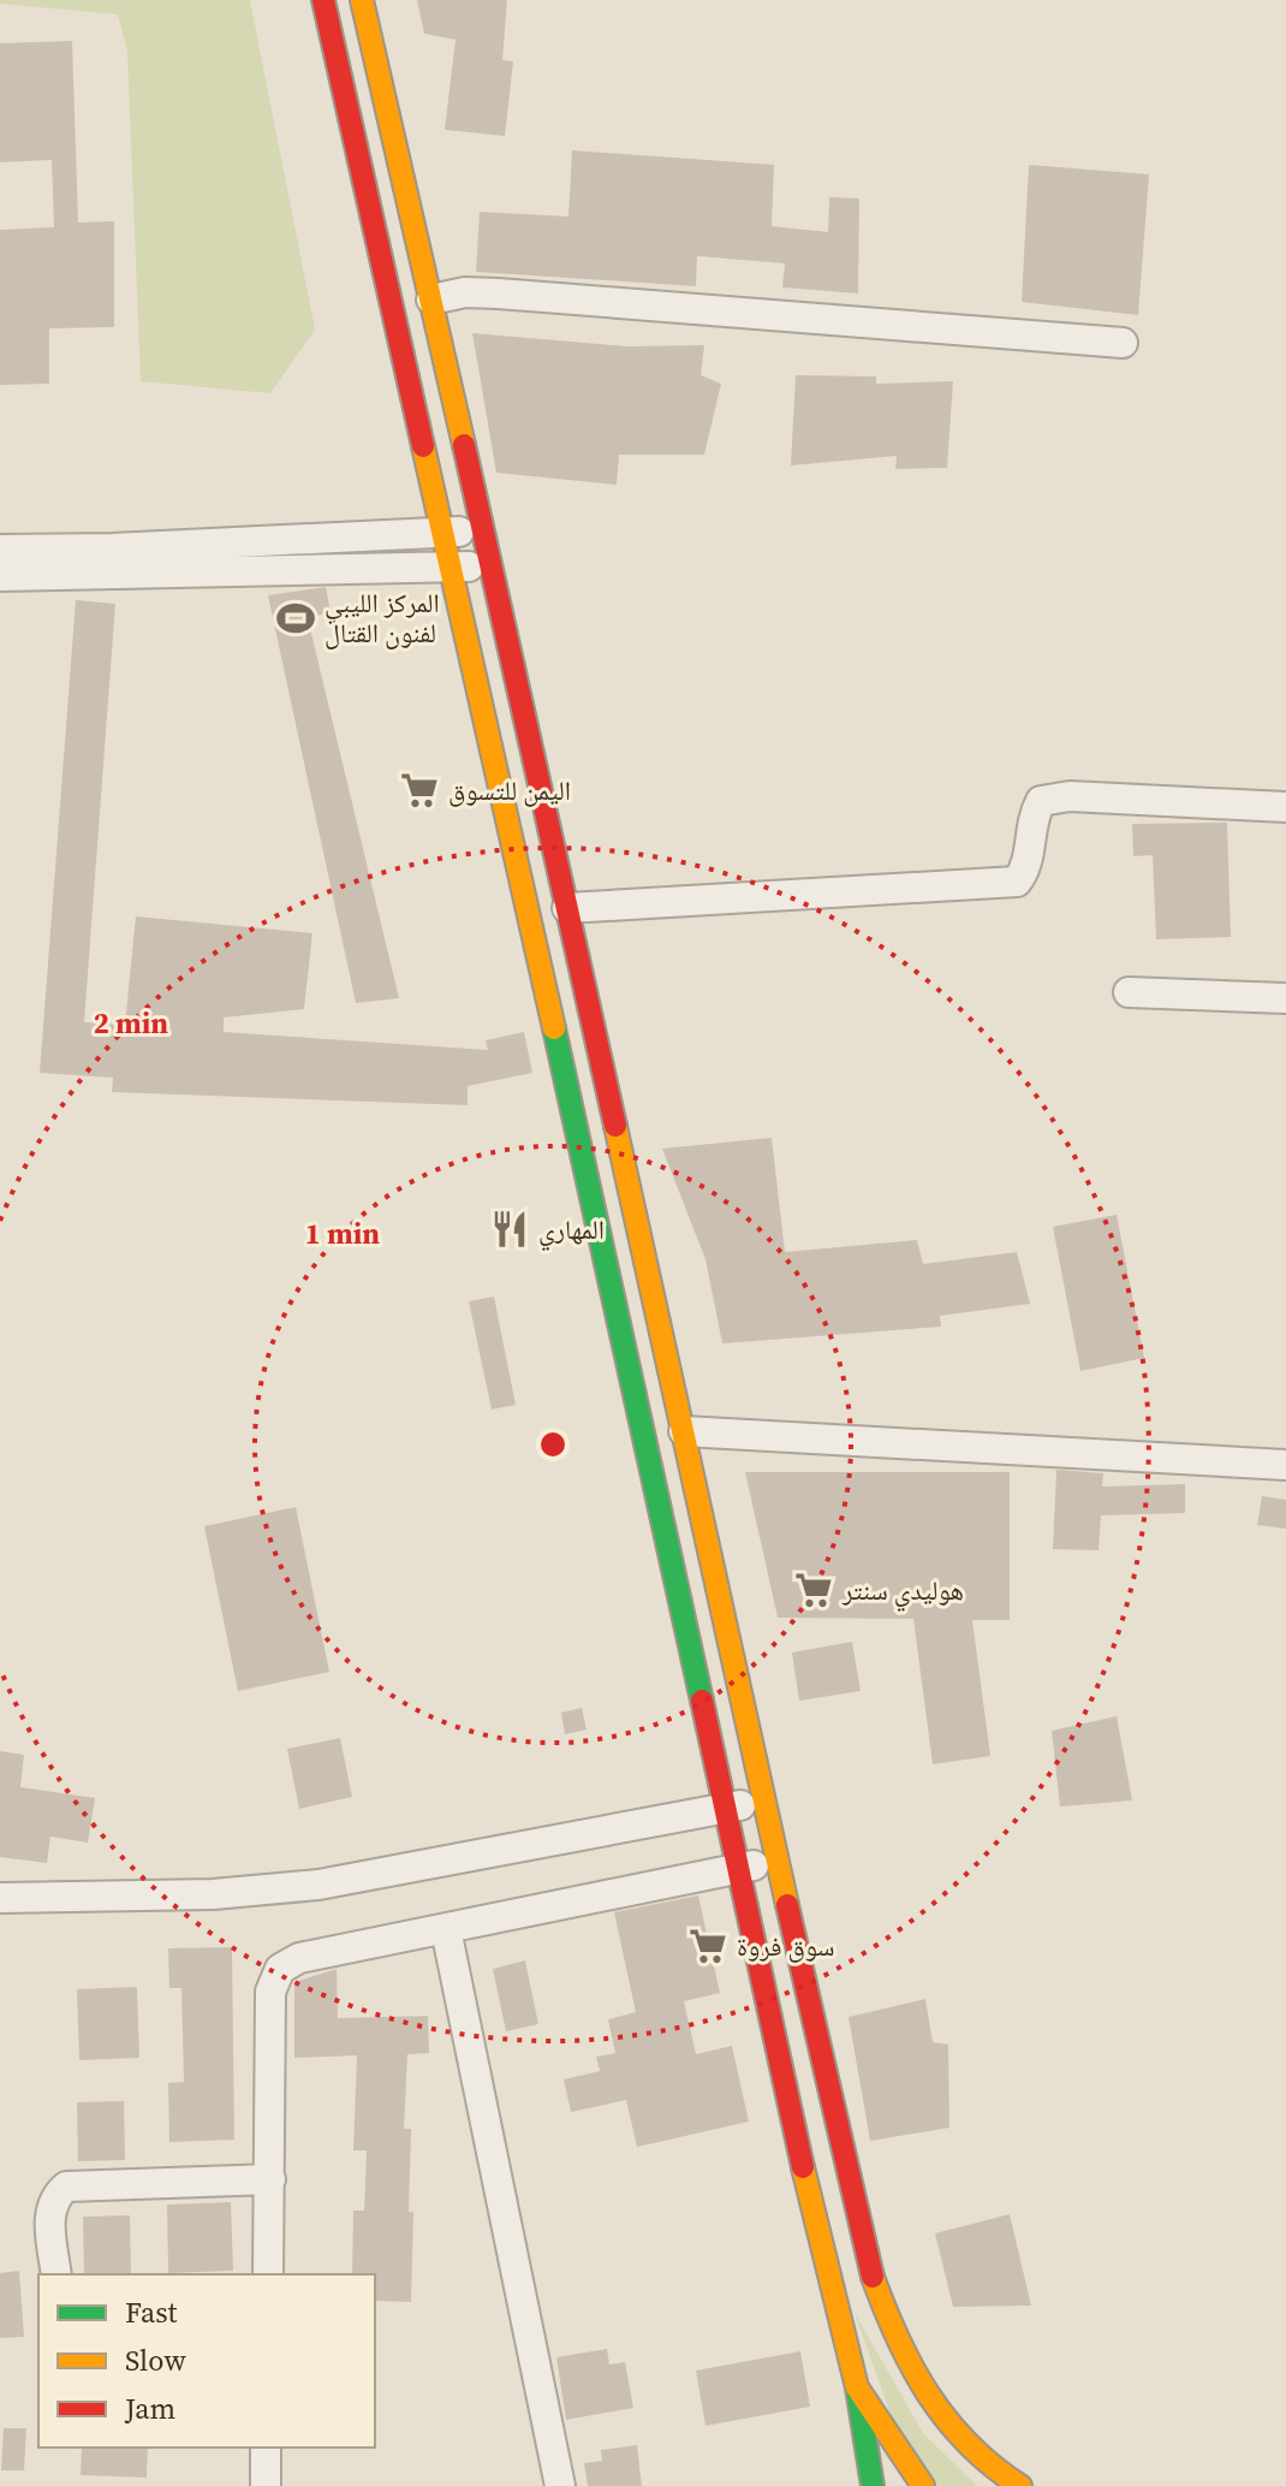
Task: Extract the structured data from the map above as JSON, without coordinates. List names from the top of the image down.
{
  "places": {
    "sports": ["المركز الليبي لفنون القتال"],
    "supermarket": ["اليمن للتسوق", "هوليدي سنتر", "سوق فروة"],
    "restaurant": ["المهاري"]
  },
  "legend": ["Fast", "Slow", "Jam"],
  "rings": ["2 min", "1 min"]
}
